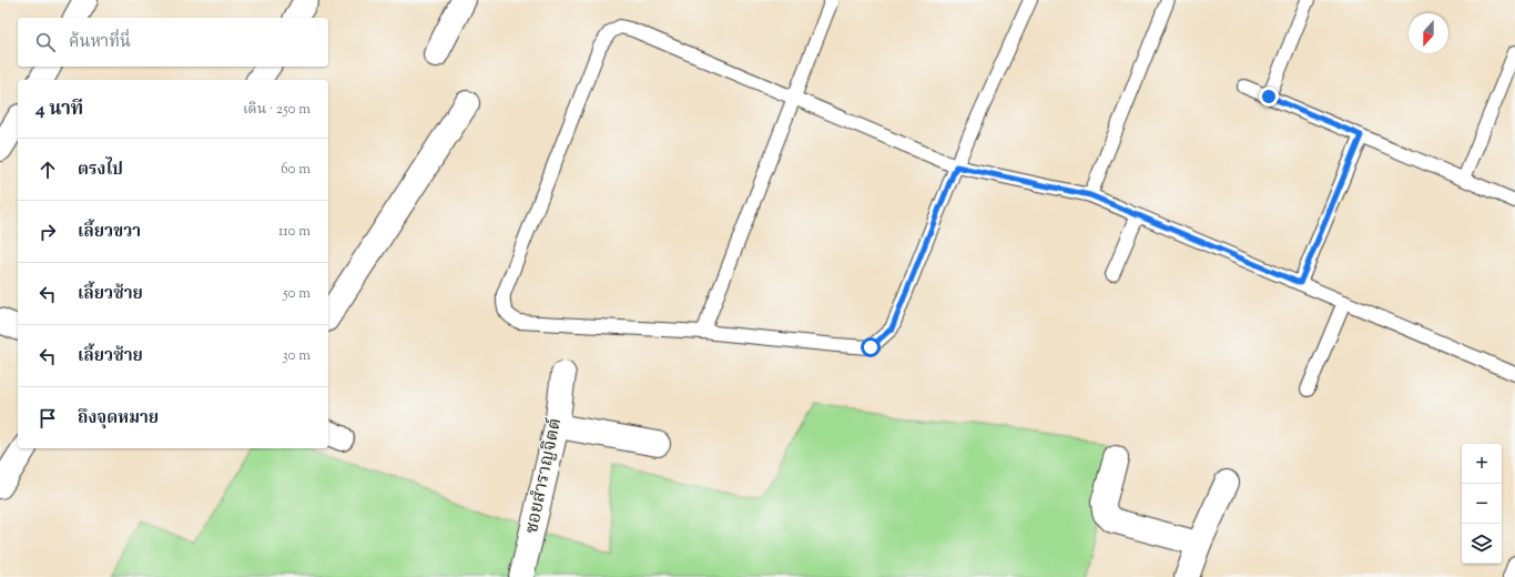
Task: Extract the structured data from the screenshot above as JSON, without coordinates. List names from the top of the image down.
{
  "streets": {
    "street": ["ซอยสำราญจิตต์"]
  },
  "north": "bottom",
  "page": {
    "search": "ค้นหาที่นี่",
    "heading": ["4 นาที", "เดิน · 250 m"],
    "list": [
      ["ตรงไป", "60 m"],
      ["เลี้ยวขวา", "110 m"],
      ["เลี้ยวซ้าย", "50 m"],
      ["เลี้ยวซ้าย", "30 m"],
      "ถึงจุดหมาย"
    ],
    "map_buttons": ["+", "−"]
  }
}
